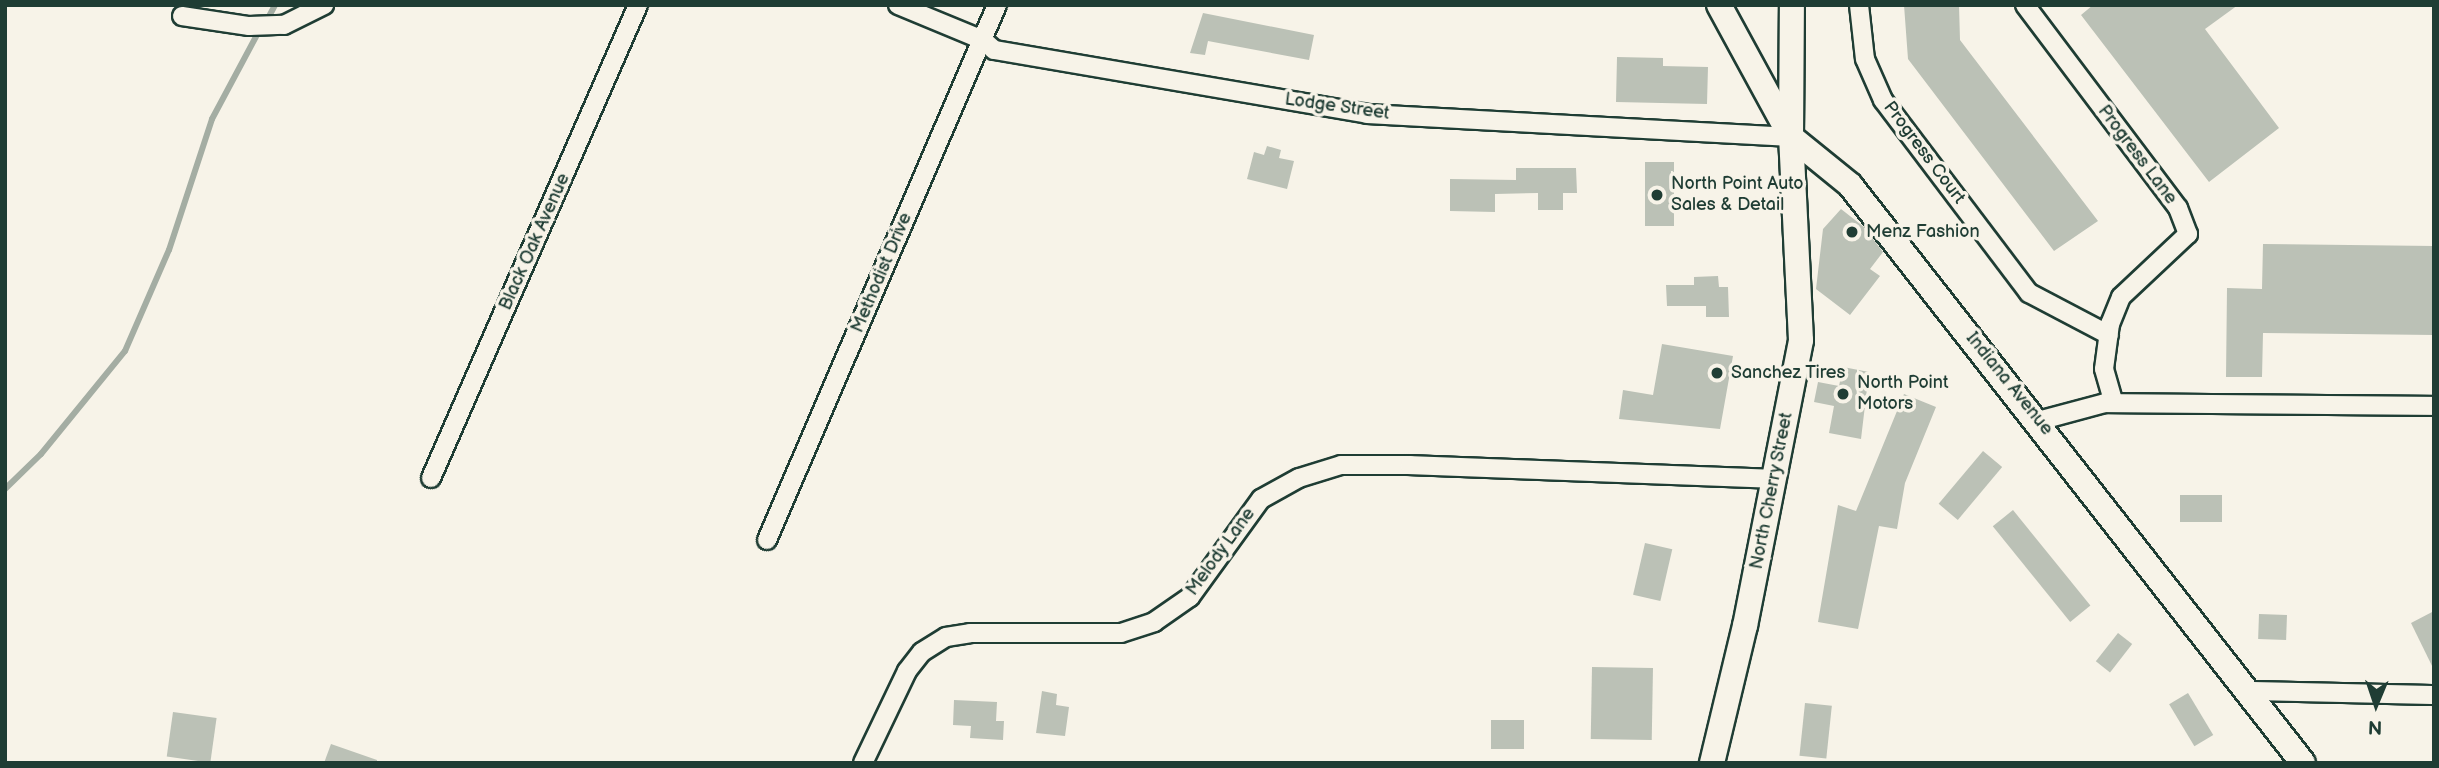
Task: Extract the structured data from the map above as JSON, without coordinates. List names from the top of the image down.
{
  "streets": {
    "main road": ["Indiana Avenue", "North Cherry Street"],
    "street": [
      "Lodge Street",
      "Progress Court",
      "Progress Lane",
      "Black Oak Avenue",
      "Methodist Drive",
      "Melody Lane"
    ]
  },
  "crossings": [
    ["Lodge Street", "Methodist Drive"],
    ["Lodge Street", "Indiana Avenue"],
    ["Lodge Street", "North Cherry Street"],
    ["Progress Court", "Progress Lane"],
    ["Indiana Avenue", "North Cherry Street"],
    ["North Cherry Street", "Melody Lane"]
  ],
  "places": [
    "North Point Auto Sales & Detail",
    "Menz Fashion",
    "Sanchez Tires",
    "North Point Motors"
  ],
  "north": "bottom"
}
